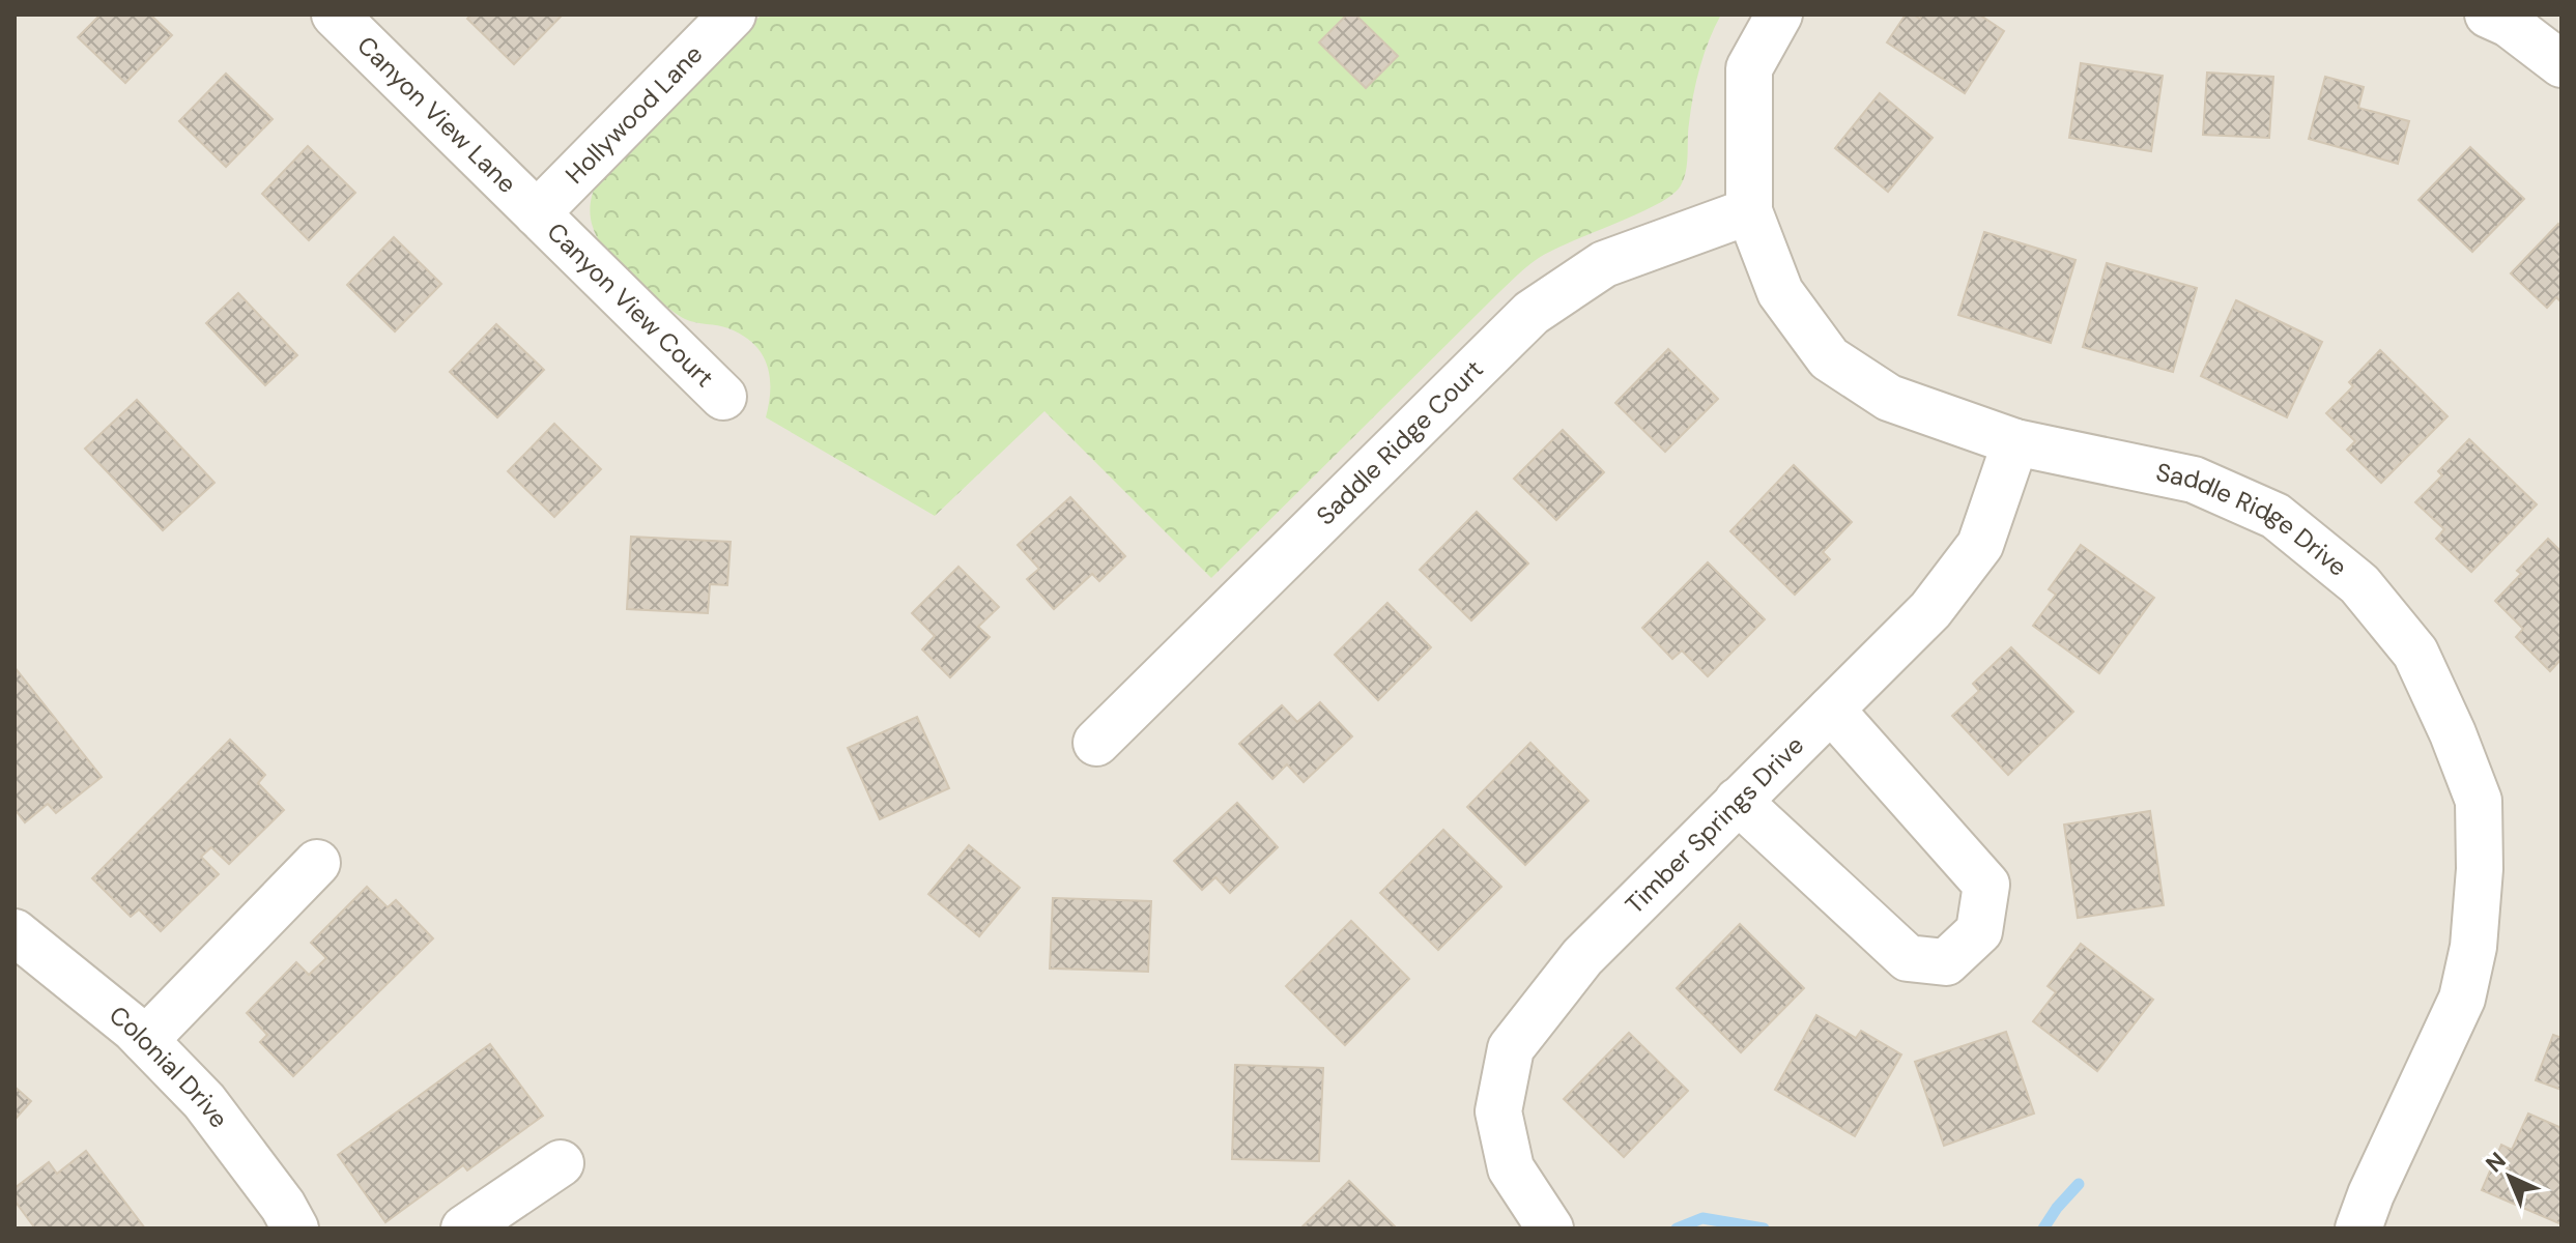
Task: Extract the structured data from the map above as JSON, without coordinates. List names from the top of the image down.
{
  "streets": {
    "street": [
      "Canyon View Lane",
      "Hollywood Lane",
      "Canyon View Court",
      "Saddle Ridge Court",
      "Saddle Ridge Drive",
      "Timber Springs Drive",
      "Colonial Drive"
    ]
  },
  "crossings": [
    ["Canyon View Lane", "Hollywood Lane"],
    ["Canyon View Lane", "Canyon View Court"],
    ["Hollywood Lane", "Canyon View Court"],
    ["Saddle Ridge Court", "Saddle Ridge Drive"],
    ["Saddle Ridge Drive", "Timber Springs Drive"]
  ],
  "north": "top left"
}
